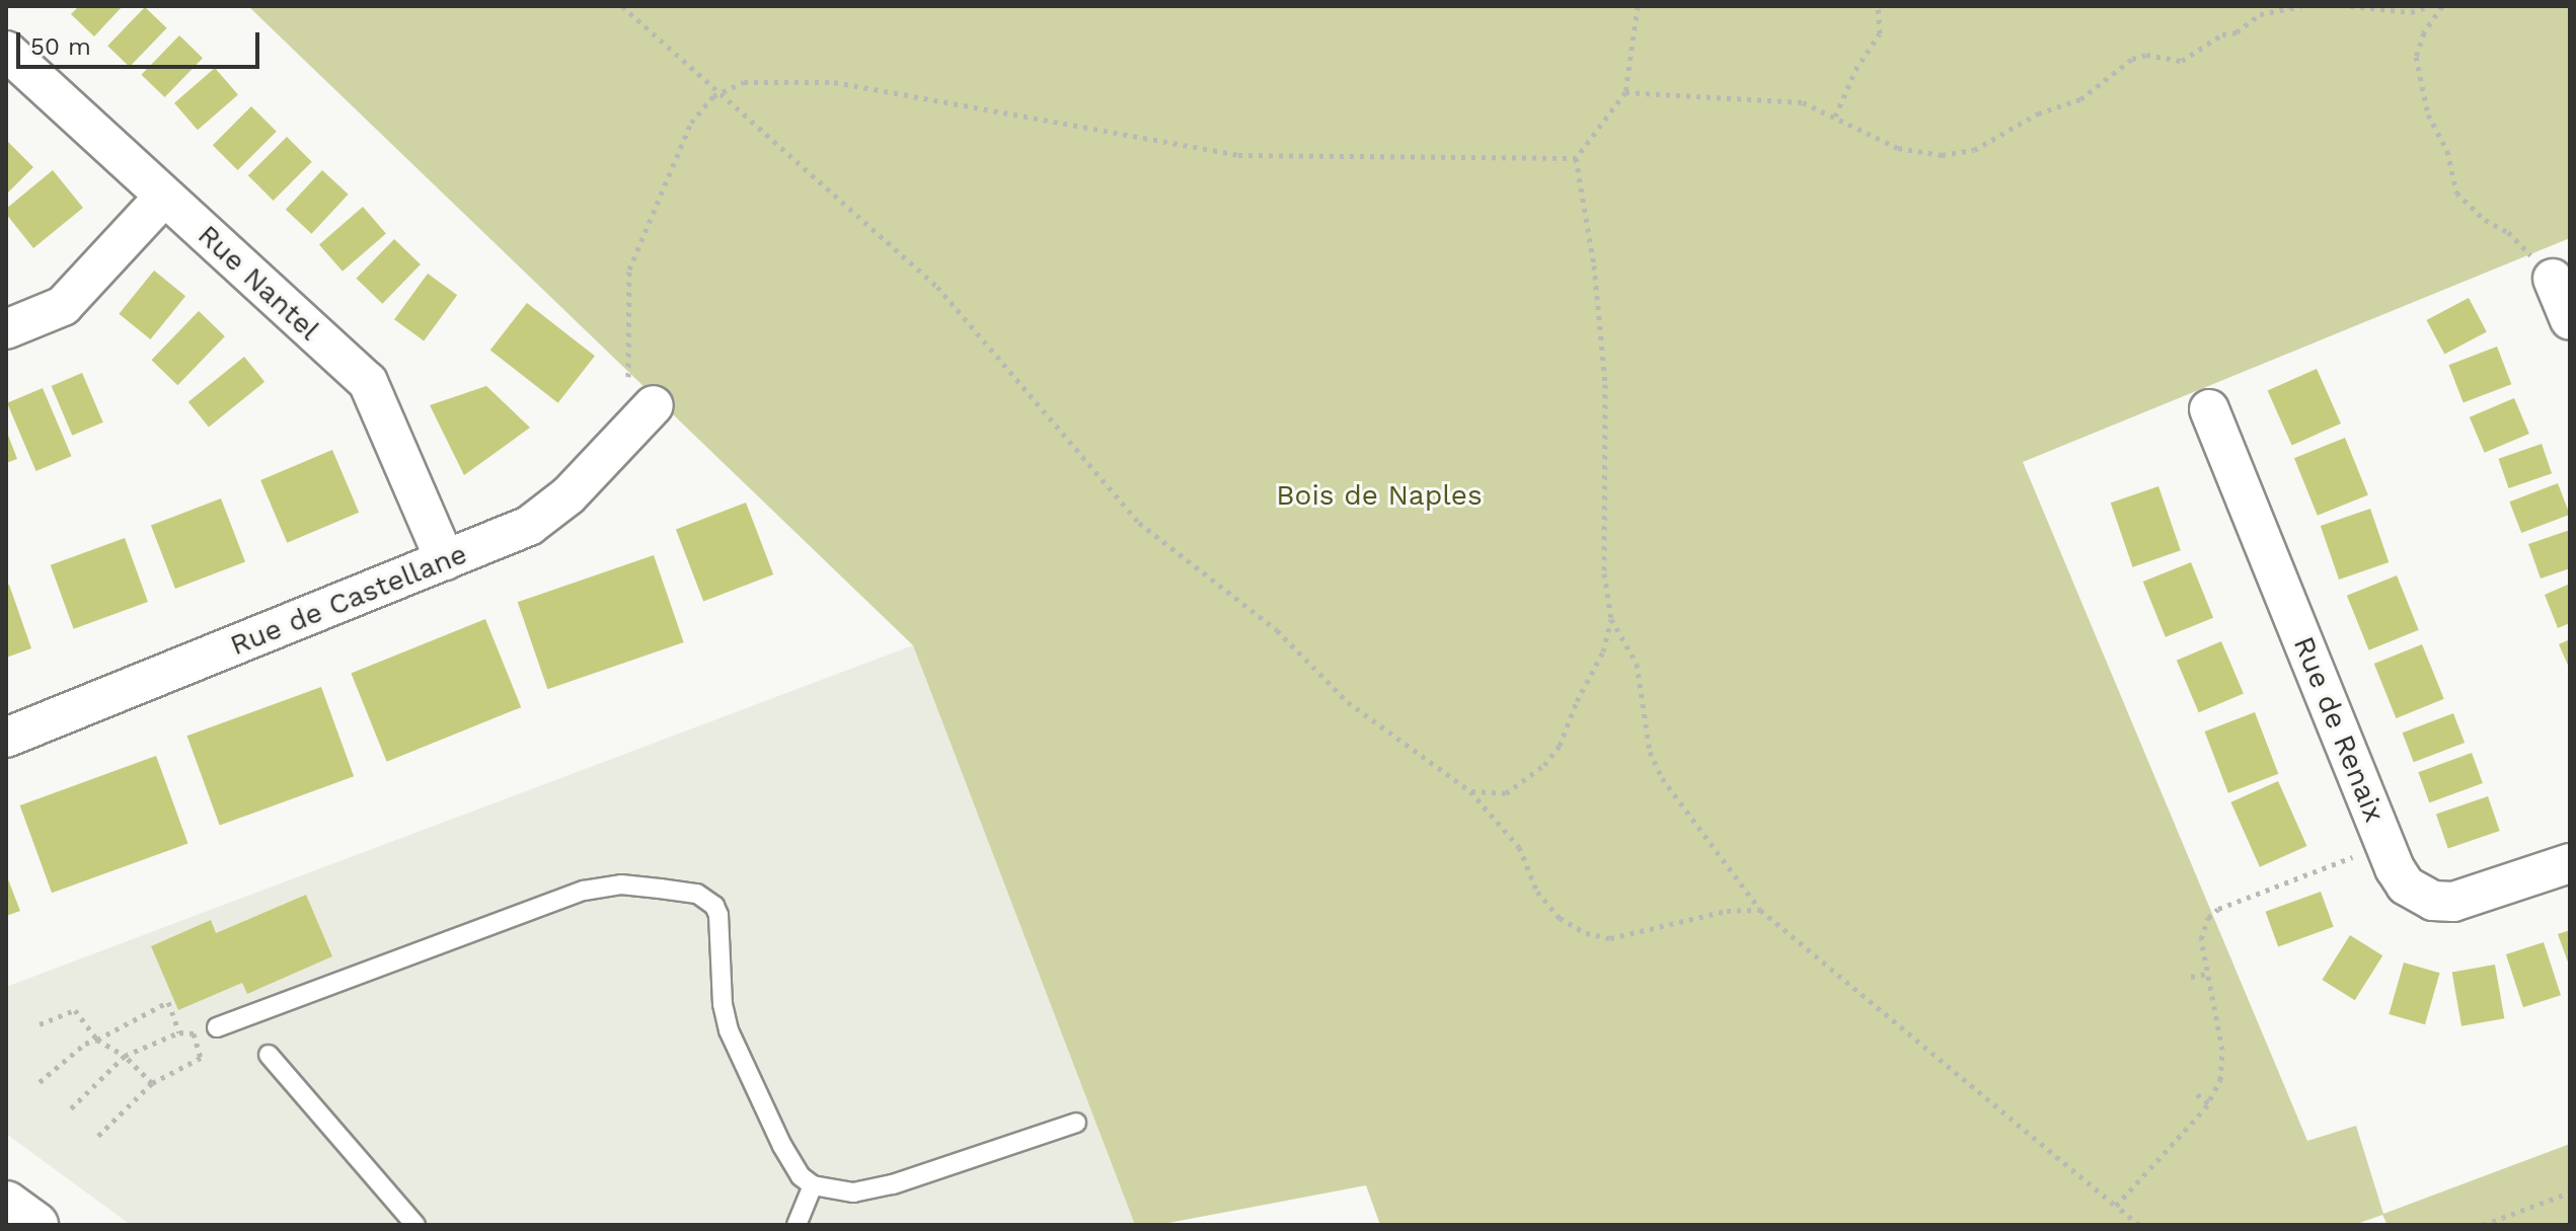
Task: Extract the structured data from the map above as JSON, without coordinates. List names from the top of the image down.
{
  "streets": {
    "street": ["Rue Nantel", "Rue de Castellane", "Rue de Renaix"]
  },
  "crossings": [
    ["Rue Nantel", "Rue de Castellane"]
  ],
  "parks": ["Bois de Naples"],
  "scale_bar": "50 m"
}
